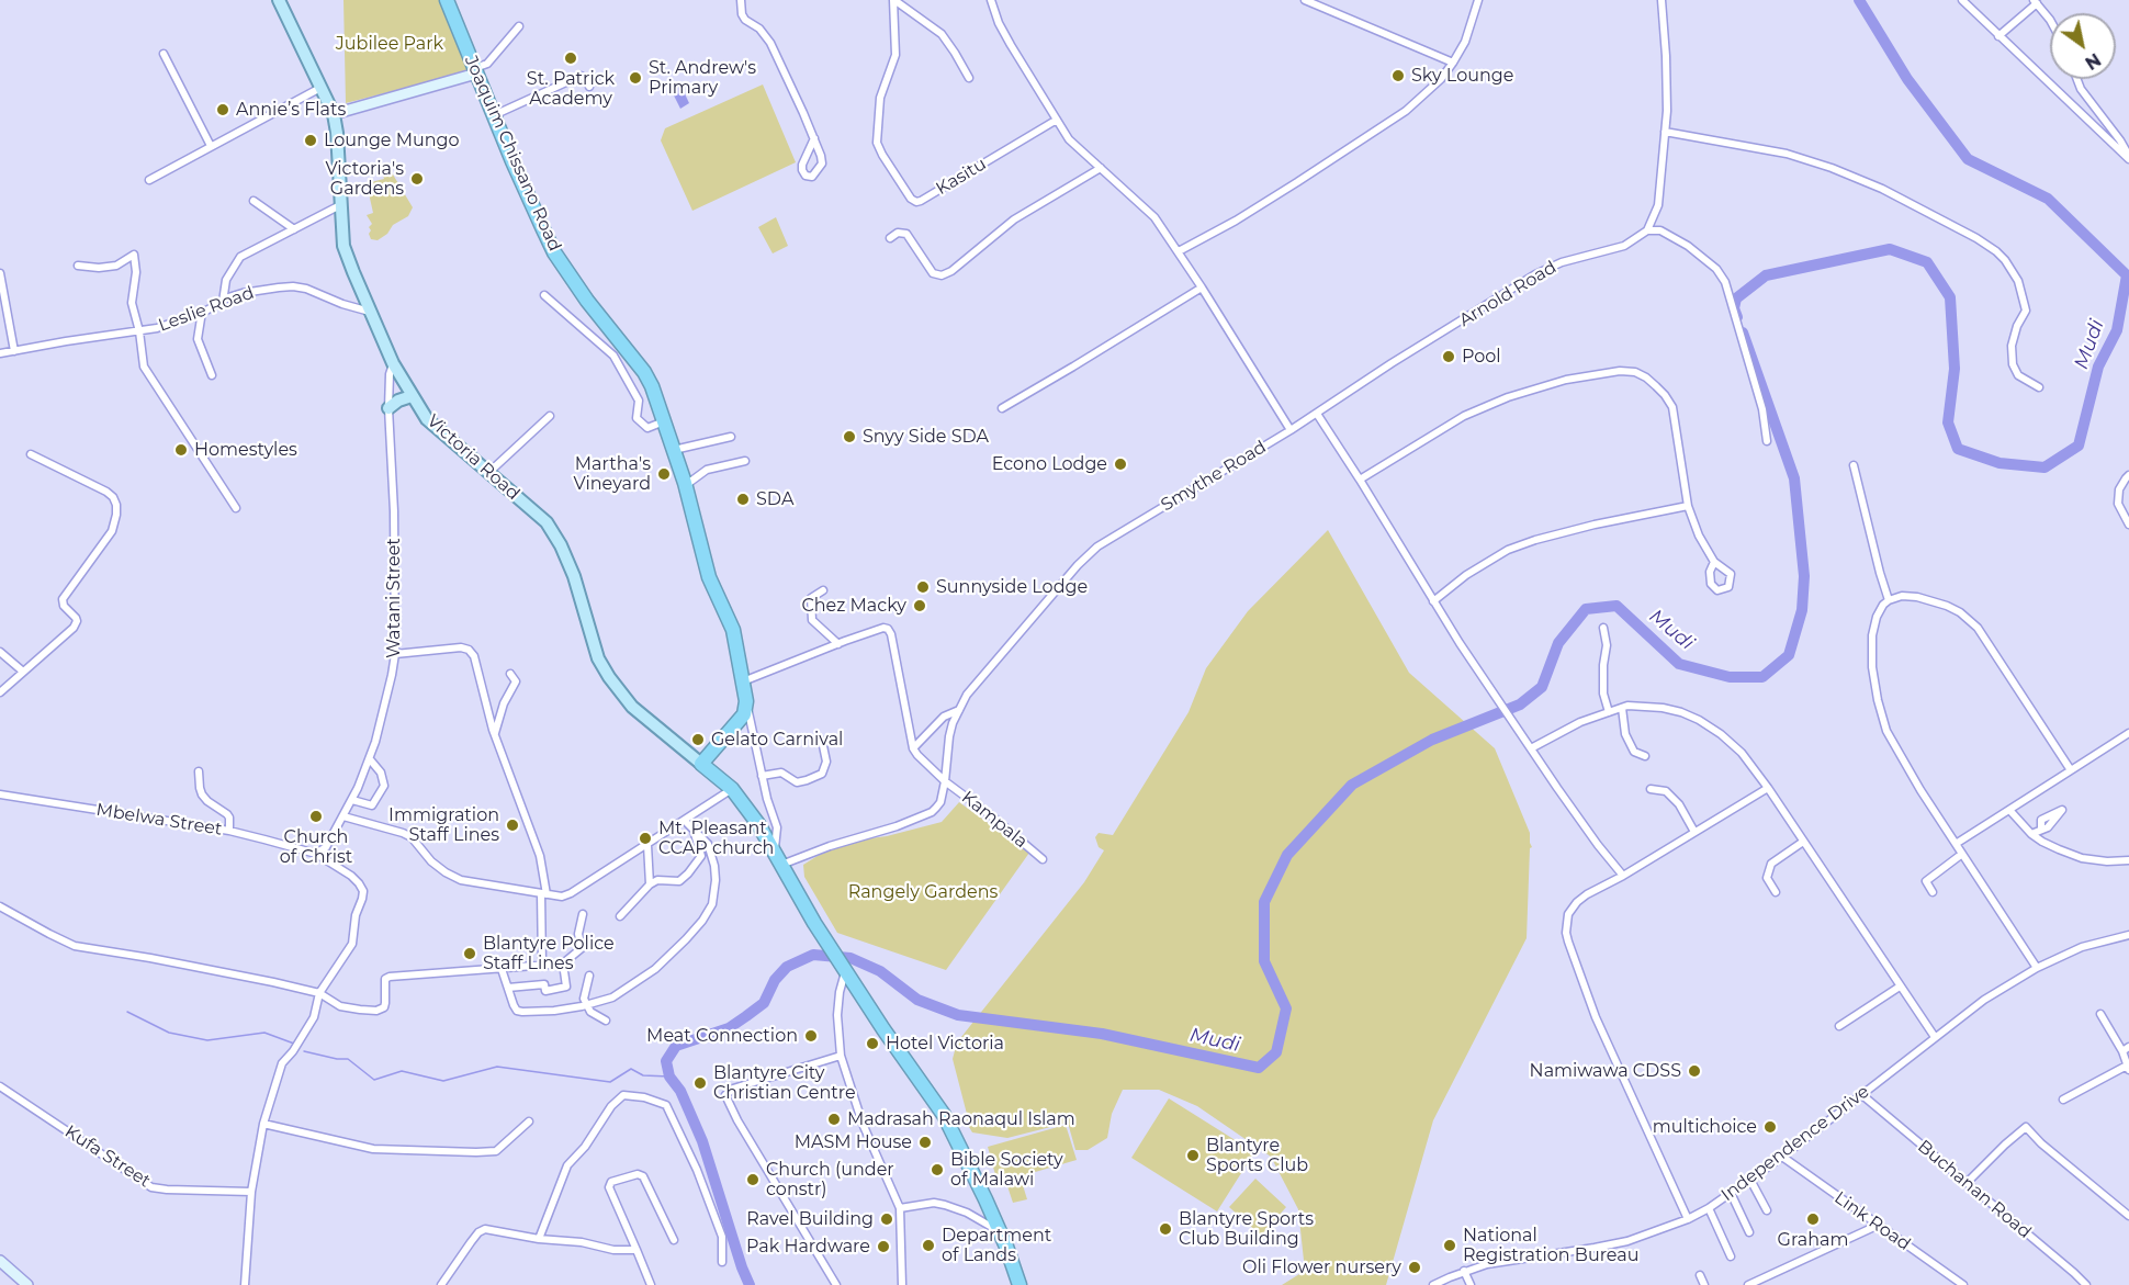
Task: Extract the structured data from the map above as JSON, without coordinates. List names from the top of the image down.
{
  "streets": {
    "highway": ["Joaquim Chissano Road"],
    "main road": ["Victoria Road"],
    "street": [
      "Kasitu",
      "Arnold Road",
      "Leslie Road",
      "Smythe Road",
      "Watani Street",
      "Mbelwa Street",
      "Kampala",
      "Independence Drive",
      "Kufa Street",
      "Buchanan Road",
      "Link Road"
    ]
  },
  "crossings": [
    ["Arnold Road", "Smythe Road"],
    ["Leslie Road", "Victoria Road"],
    ["Victoria Road", "Watani Street"],
    ["Smythe Road", "Kampala"],
    ["Watani Street", "Mbelwa Street"],
    ["Independence Drive", "Buchanan Road"],
    ["Independence Drive", "Link Road"]
  ],
  "water": ["Mudi"],
  "parks": ["Jubilee Park", "Rangely Gardens"],
  "places": [
    "St. Patrick Academy",
    "Sky Lounge",
    "St. Andrew's Primary",
    "Annie’s Flats",
    "Lounge Mungo",
    "Victoria's Gardens",
    "Pool",
    "Snyy Side SDA",
    "Homestyles",
    "Econo Lodge",
    "Martha's Vineyard",
    "SDA",
    "Sunnyside Lodge",
    "Chez Macky",
    "Gelato Carnival",
    "Church of Christ",
    "Immigration Staff Lines",
    "Mt. Pleasant CCAP church",
    "Blantyre Police Staff Lines",
    "Meat Connection",
    "Hotel Victoria",
    "Namiwawa CDSS",
    "Blantyre City Christian Centre",
    "Madrasah Raonaqul Islam",
    "multichoice",
    "MASM House",
    "Blantyre Sports Club",
    "Bible Society of Malawi",
    "Church (under constr)",
    "Ravel Building",
    "Graham",
    "Blantyre Sports Club Building",
    "Department of Lands",
    "National Registration Bureau",
    "Pak Hardware",
    "Oli Flower nursery"
  ],
  "north": "bottom right"
}
